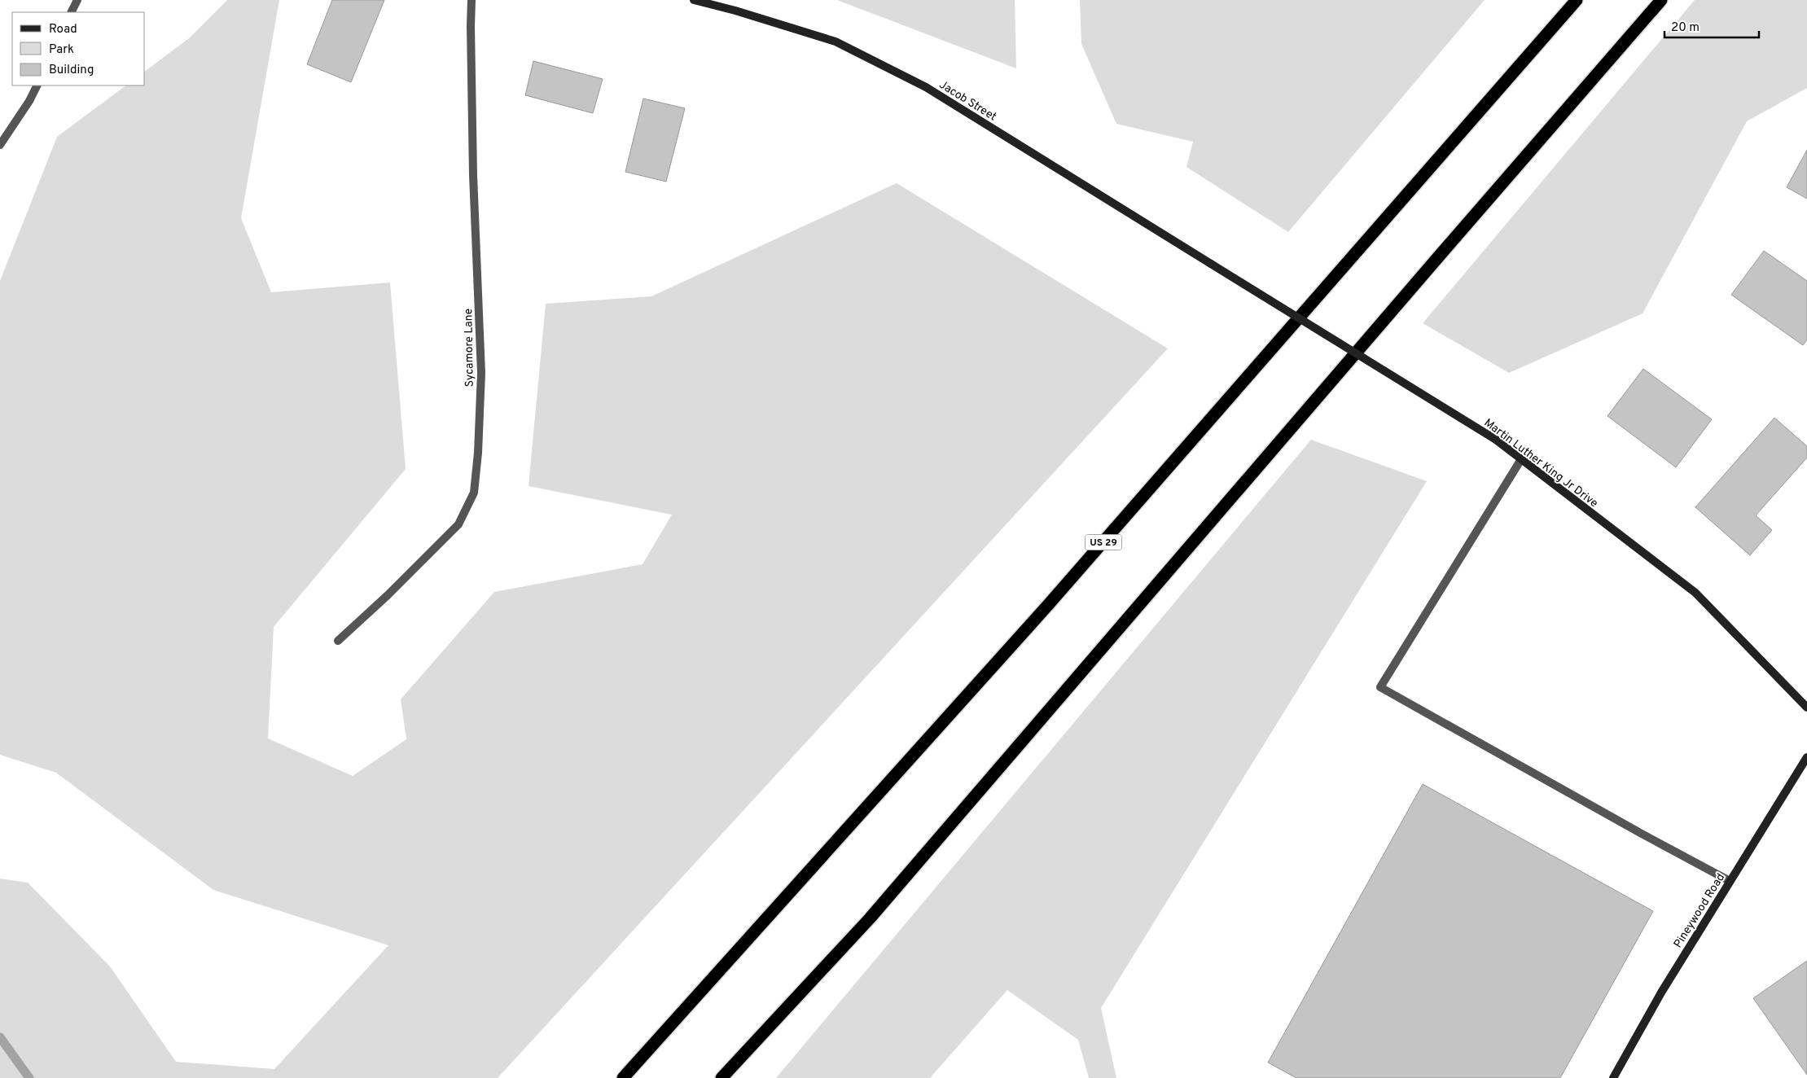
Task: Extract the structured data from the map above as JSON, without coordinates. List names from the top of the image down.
{
  "streets": {
    "highway": ["US 29"],
    "street": [
      "Jacob Street",
      "Sycamore Lane",
      "Martin Luther King Jr Drive",
      "Pineywood Road"
    ]
  },
  "crossings": [
    ["Jacob Street", "Martin Luther King Jr Drive"]
  ],
  "legend": ["Road", "Park", "Building"],
  "scale_bar": "20 m"
}
